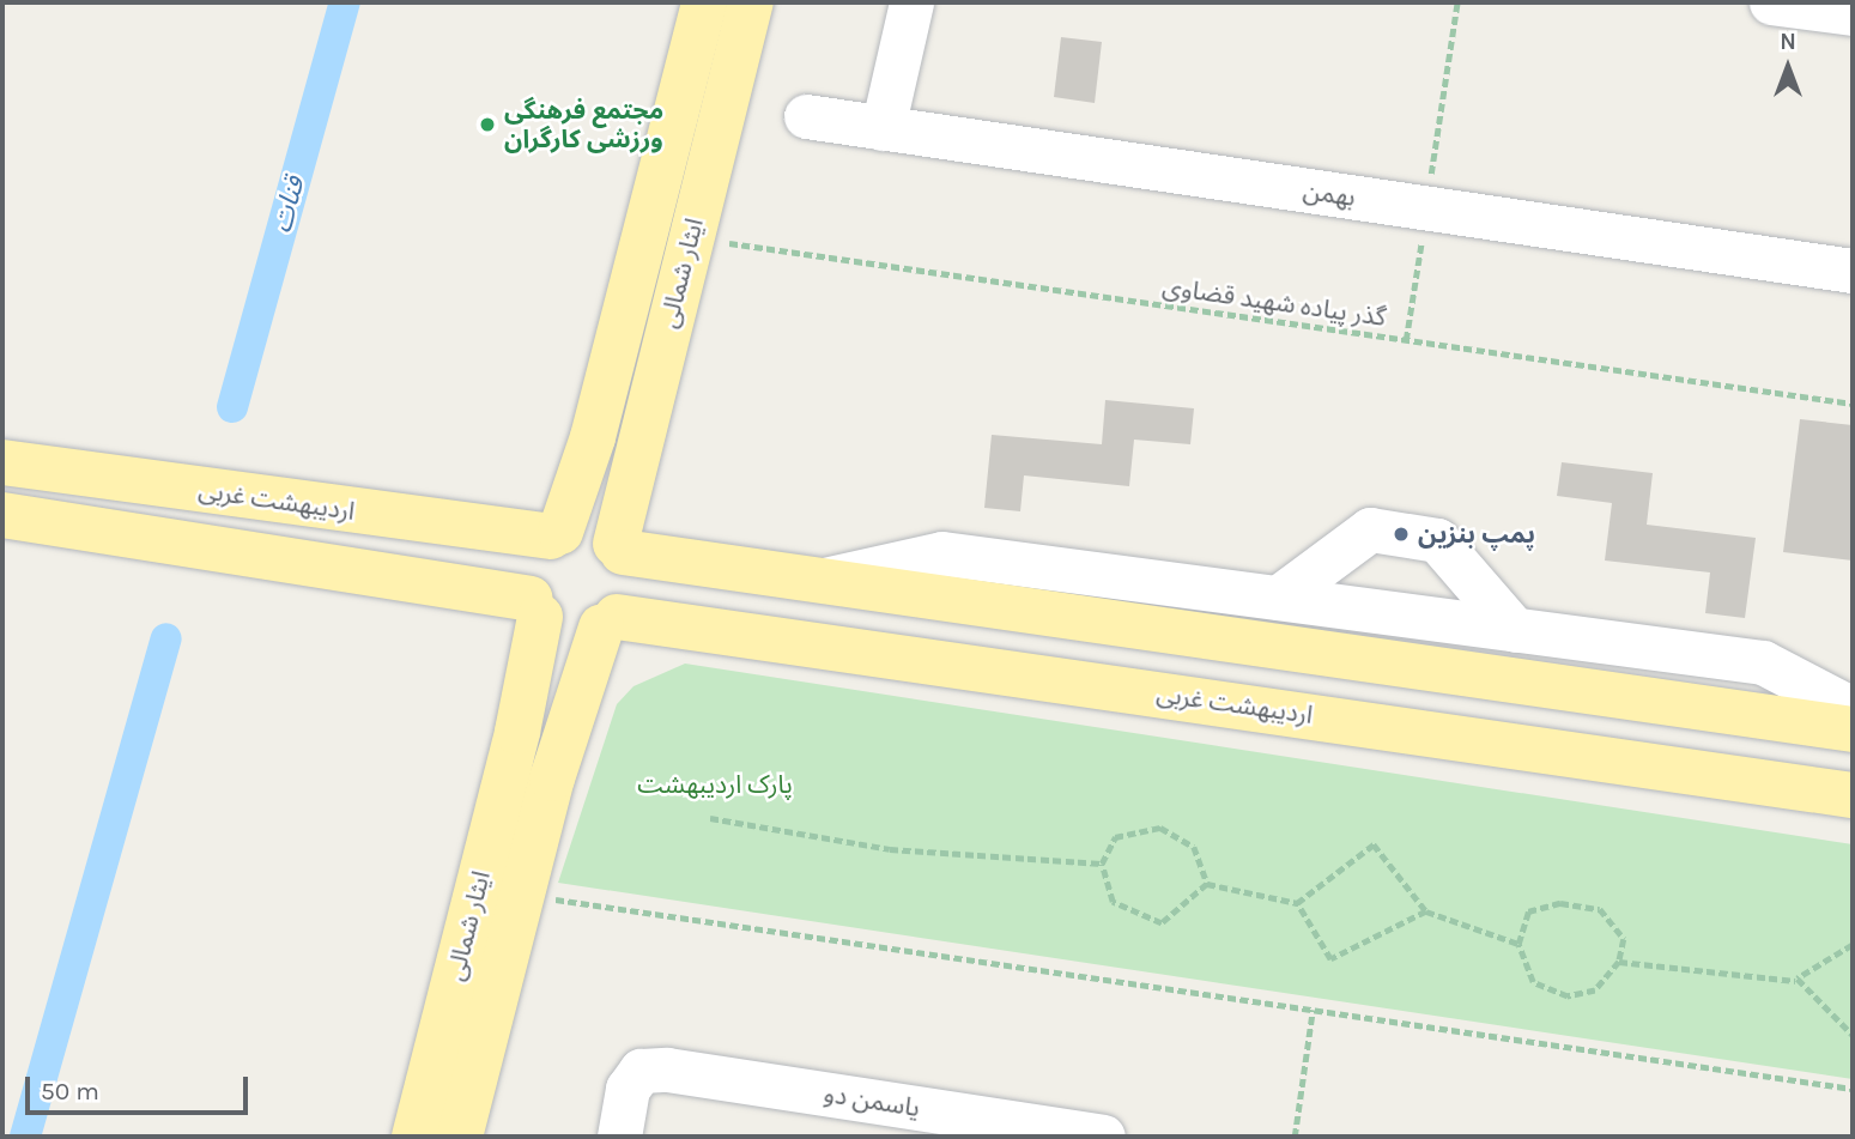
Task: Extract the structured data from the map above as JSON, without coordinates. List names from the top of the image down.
{
  "streets": {
    "main road": ["ایثار شمالی", "اردیبهشت غربی"],
    "street": ["بهمن", "یاسمن دو"],
    "path": ["گذر پیاده شهید قضاوی"]
  },
  "crossings": [
    ["ایثار شمالی", "گذر پیاده شهید قضاوی"],
    ["ایثار شمالی", "اردیبهشت غربی"]
  ],
  "water": ["قنات"],
  "parks": ["پارک اردیبهشت"],
  "places": ["مجتمع فرهنگی ورزشی کارگران", "پمپ بنزین"],
  "scale_bar": "50 m",
  "north": "top"
}
